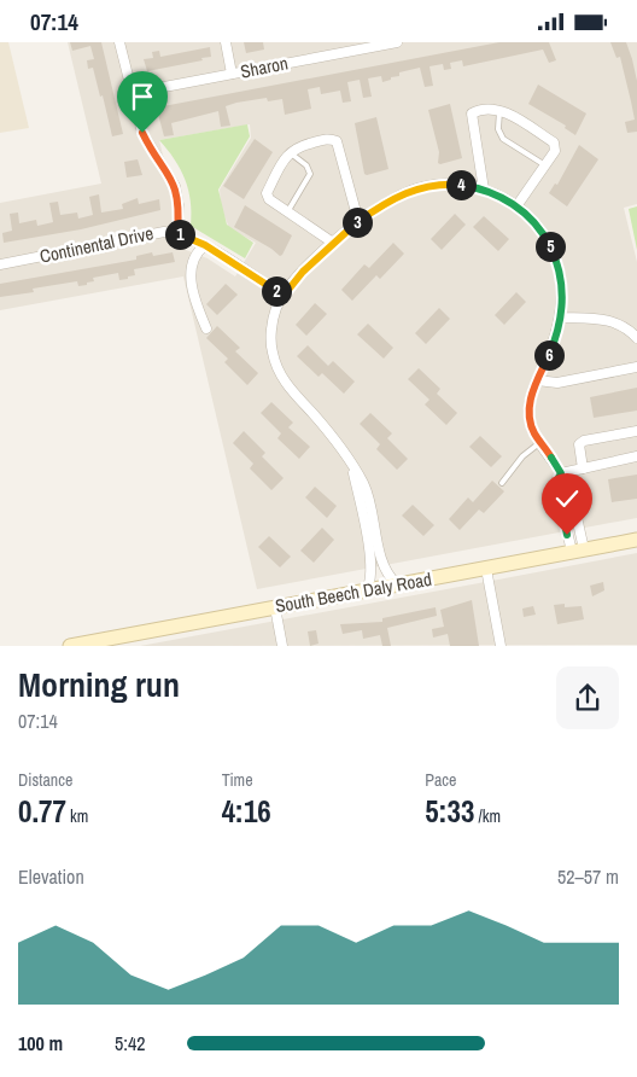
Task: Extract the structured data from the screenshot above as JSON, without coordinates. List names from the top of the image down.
{
  "streets": {
    "street": ["Sharon", "Continental Drive", "South Beech Daly Road"]
  },
  "page": {
    "status": "07:14",
    "pins": [
      "4",
      "3",
      "1",
      "5",
      "2",
      "6"
    ],
    "heading": ["Morning run", "07:14"],
    "stats": [
      ["Distance", "0.77 km"],
      ["Time", "4:16"],
      ["Pace", "5:33 /km"]
    ],
    "chart": ["Elevation", "52–57 m"],
    "list": [
      {
        "name": "100 m",
        "note": "5:42"
      }
    ]
  }
}
